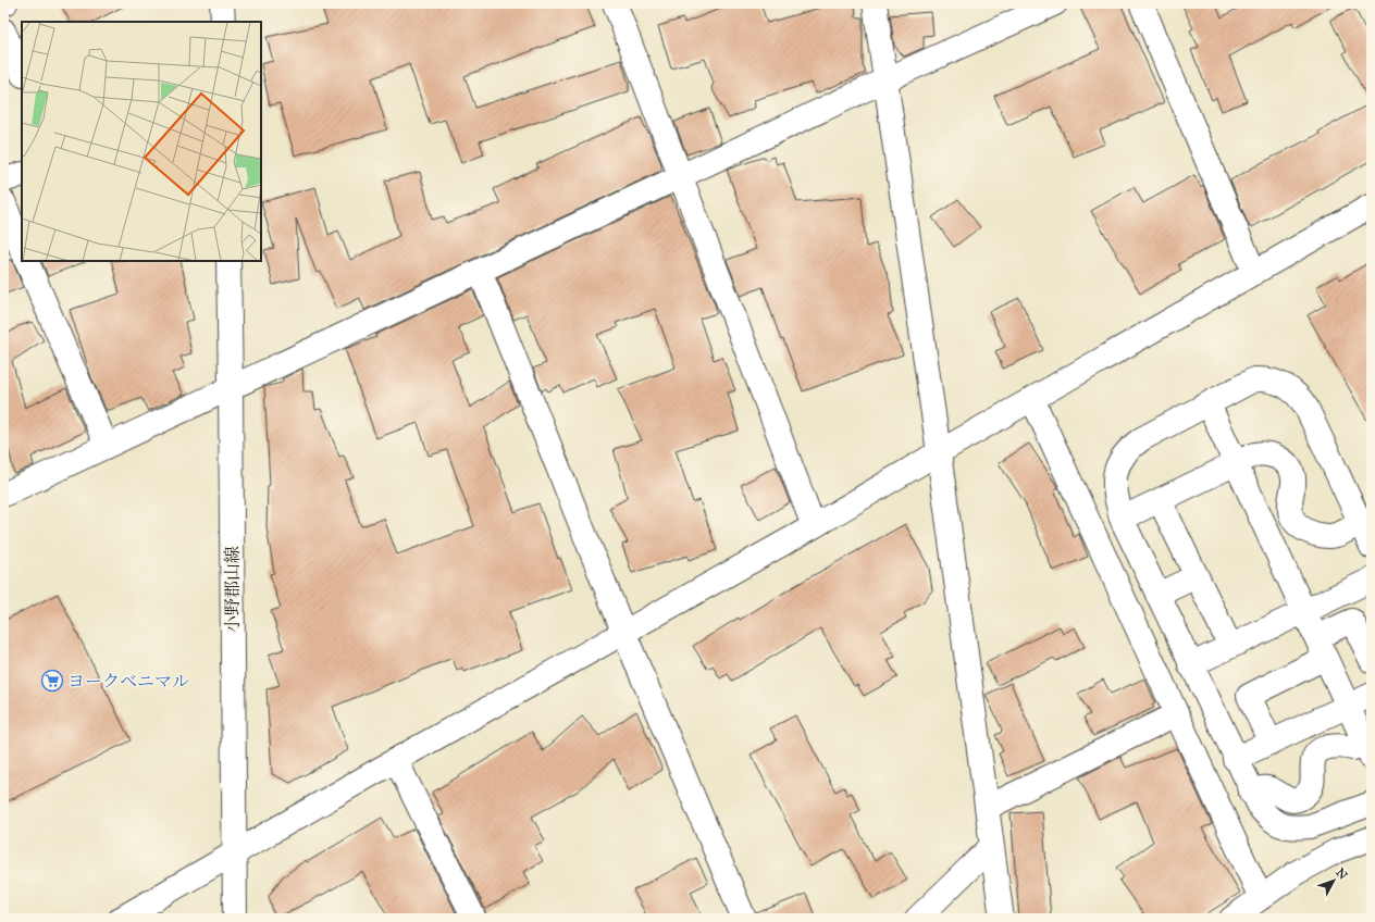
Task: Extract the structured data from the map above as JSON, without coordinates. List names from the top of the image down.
{
  "streets": {
    "street": ["小野郡山線"]
  },
  "places": {
    "supermarket": ["ヨークベニマル"]
  },
  "north": "top right"
}
